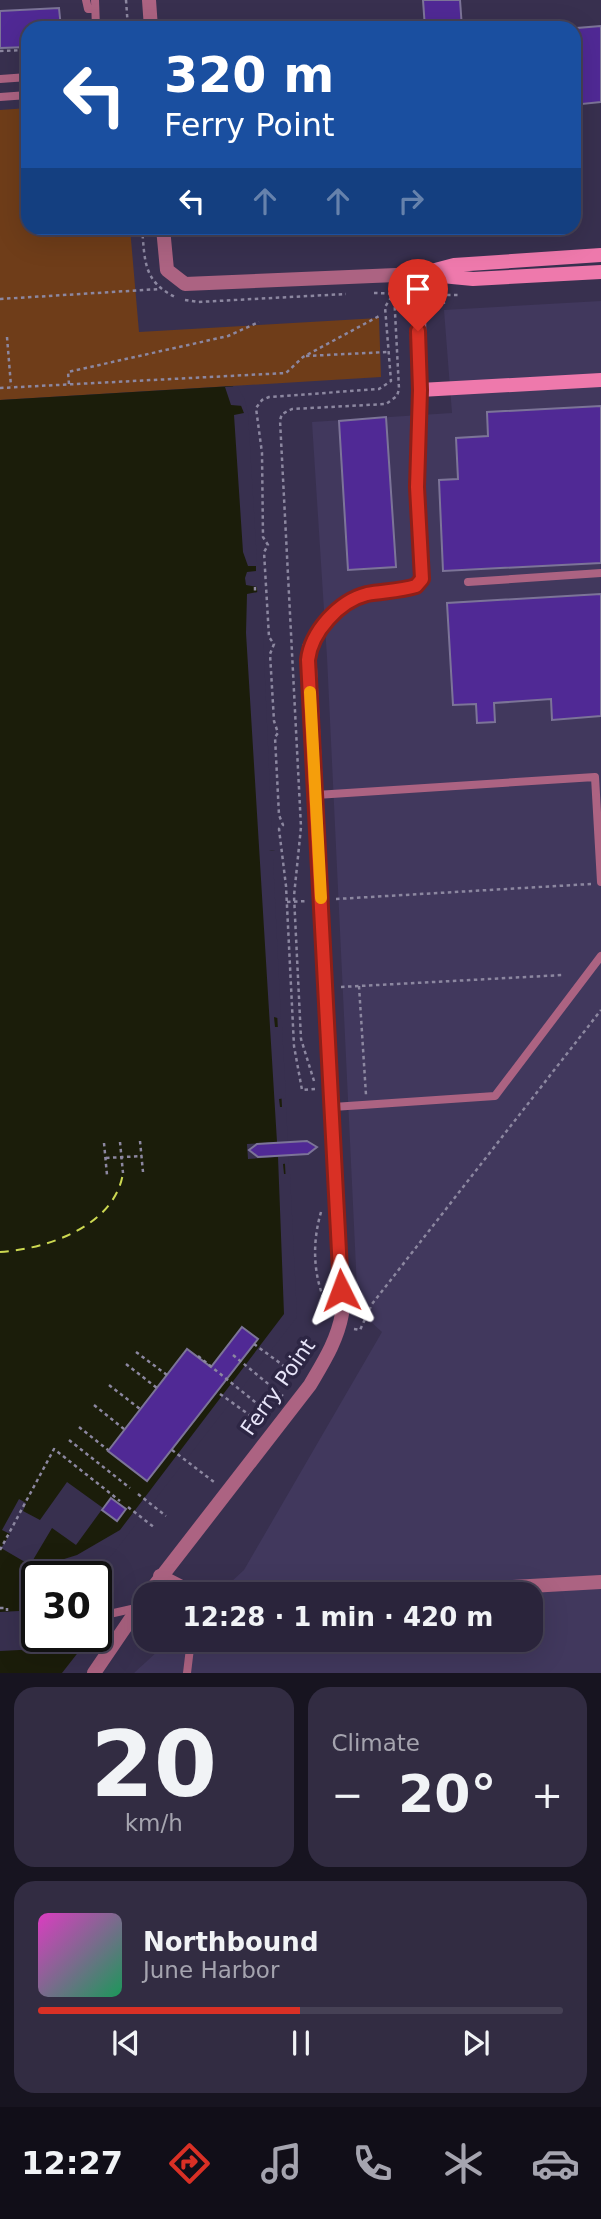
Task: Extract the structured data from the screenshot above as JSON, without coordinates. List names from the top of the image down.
{
  "streets": {
    "street": ["Ferry Point"]
  },
  "page": {
    "turn": ["320 m", "Ferry Point"],
    "limit": "30",
    "trip": "12:28 · 1 min · 420 m",
    "tile": [
      ["20", "km/h"],
      "Climate"
    ],
    "heat": ["−", "20°", "+"],
    "song": ["Northbound", "June Harbor"],
    "tabs": "12:27"
  }
}
